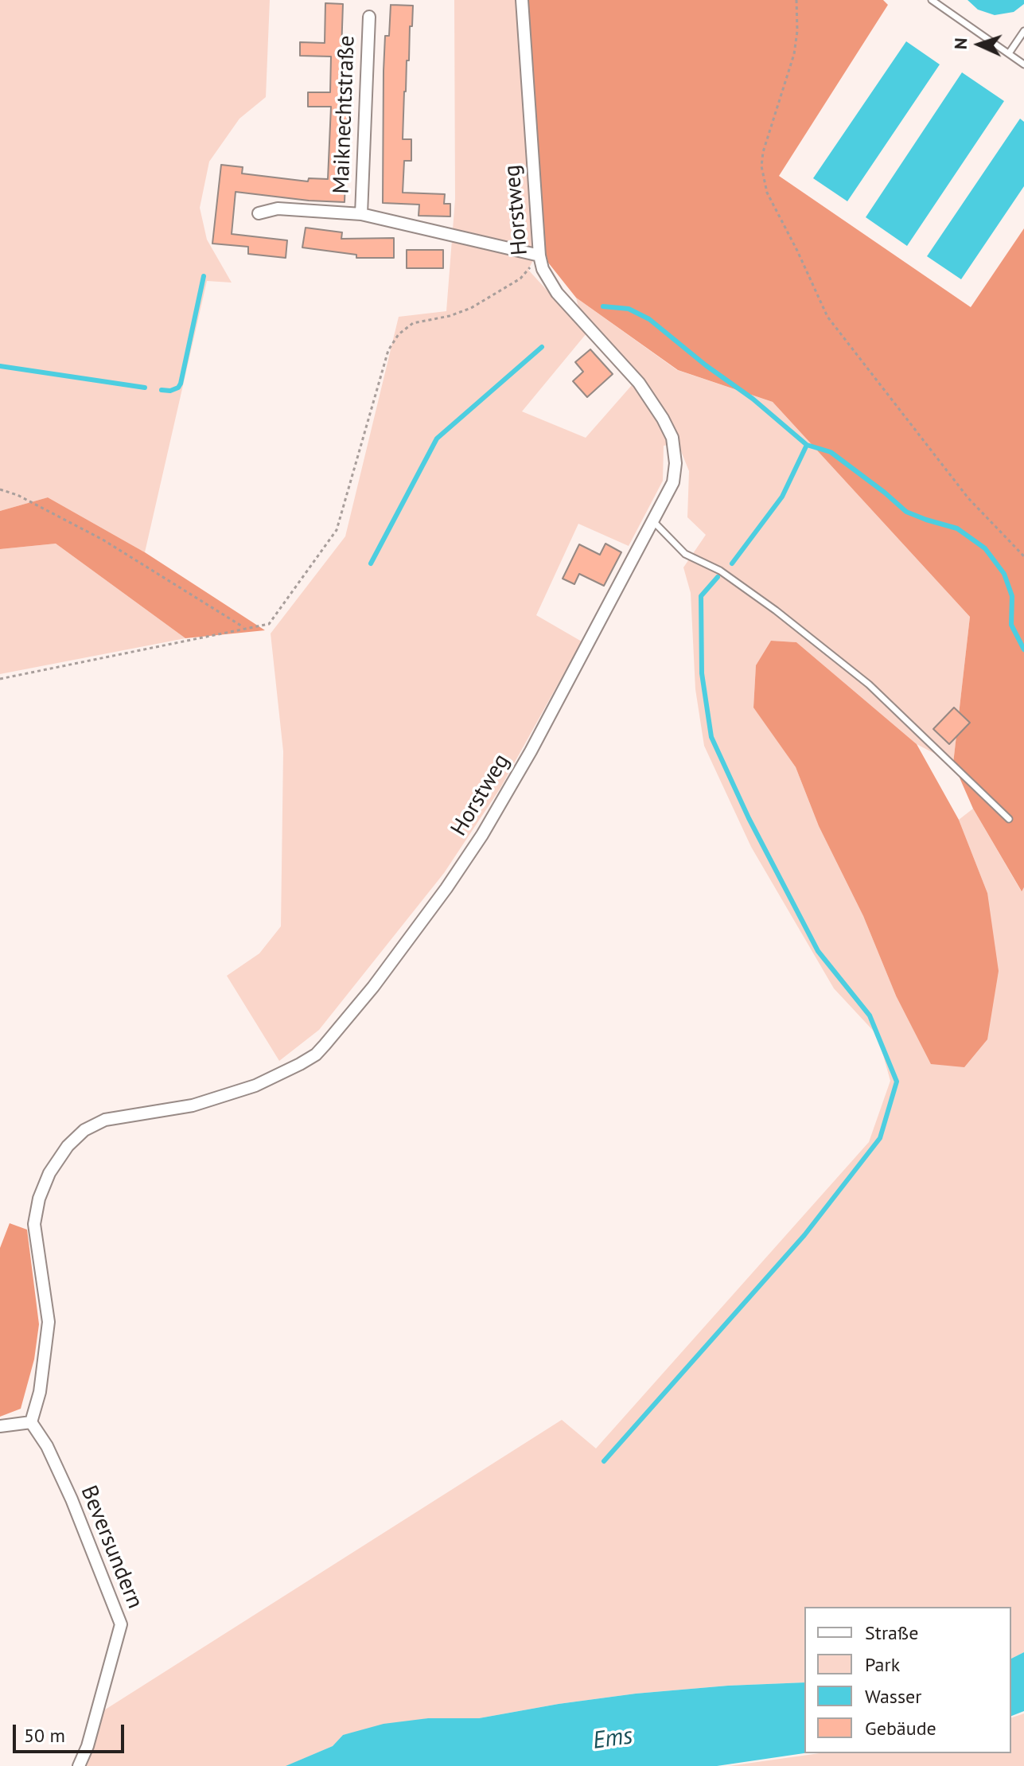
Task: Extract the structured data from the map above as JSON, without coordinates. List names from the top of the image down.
{
  "streets": {
    "street": ["Maiknechtstraße", "Horstweg", "Beversundern"]
  },
  "crossings": [
    ["Horstweg", "Beversundern"]
  ],
  "water": ["Ems"],
  "legend": [
    "Straße",
    "Park",
    "Wasser",
    "Gebäude"
  ],
  "scale_bar": "50 m",
  "north": "left"
}
